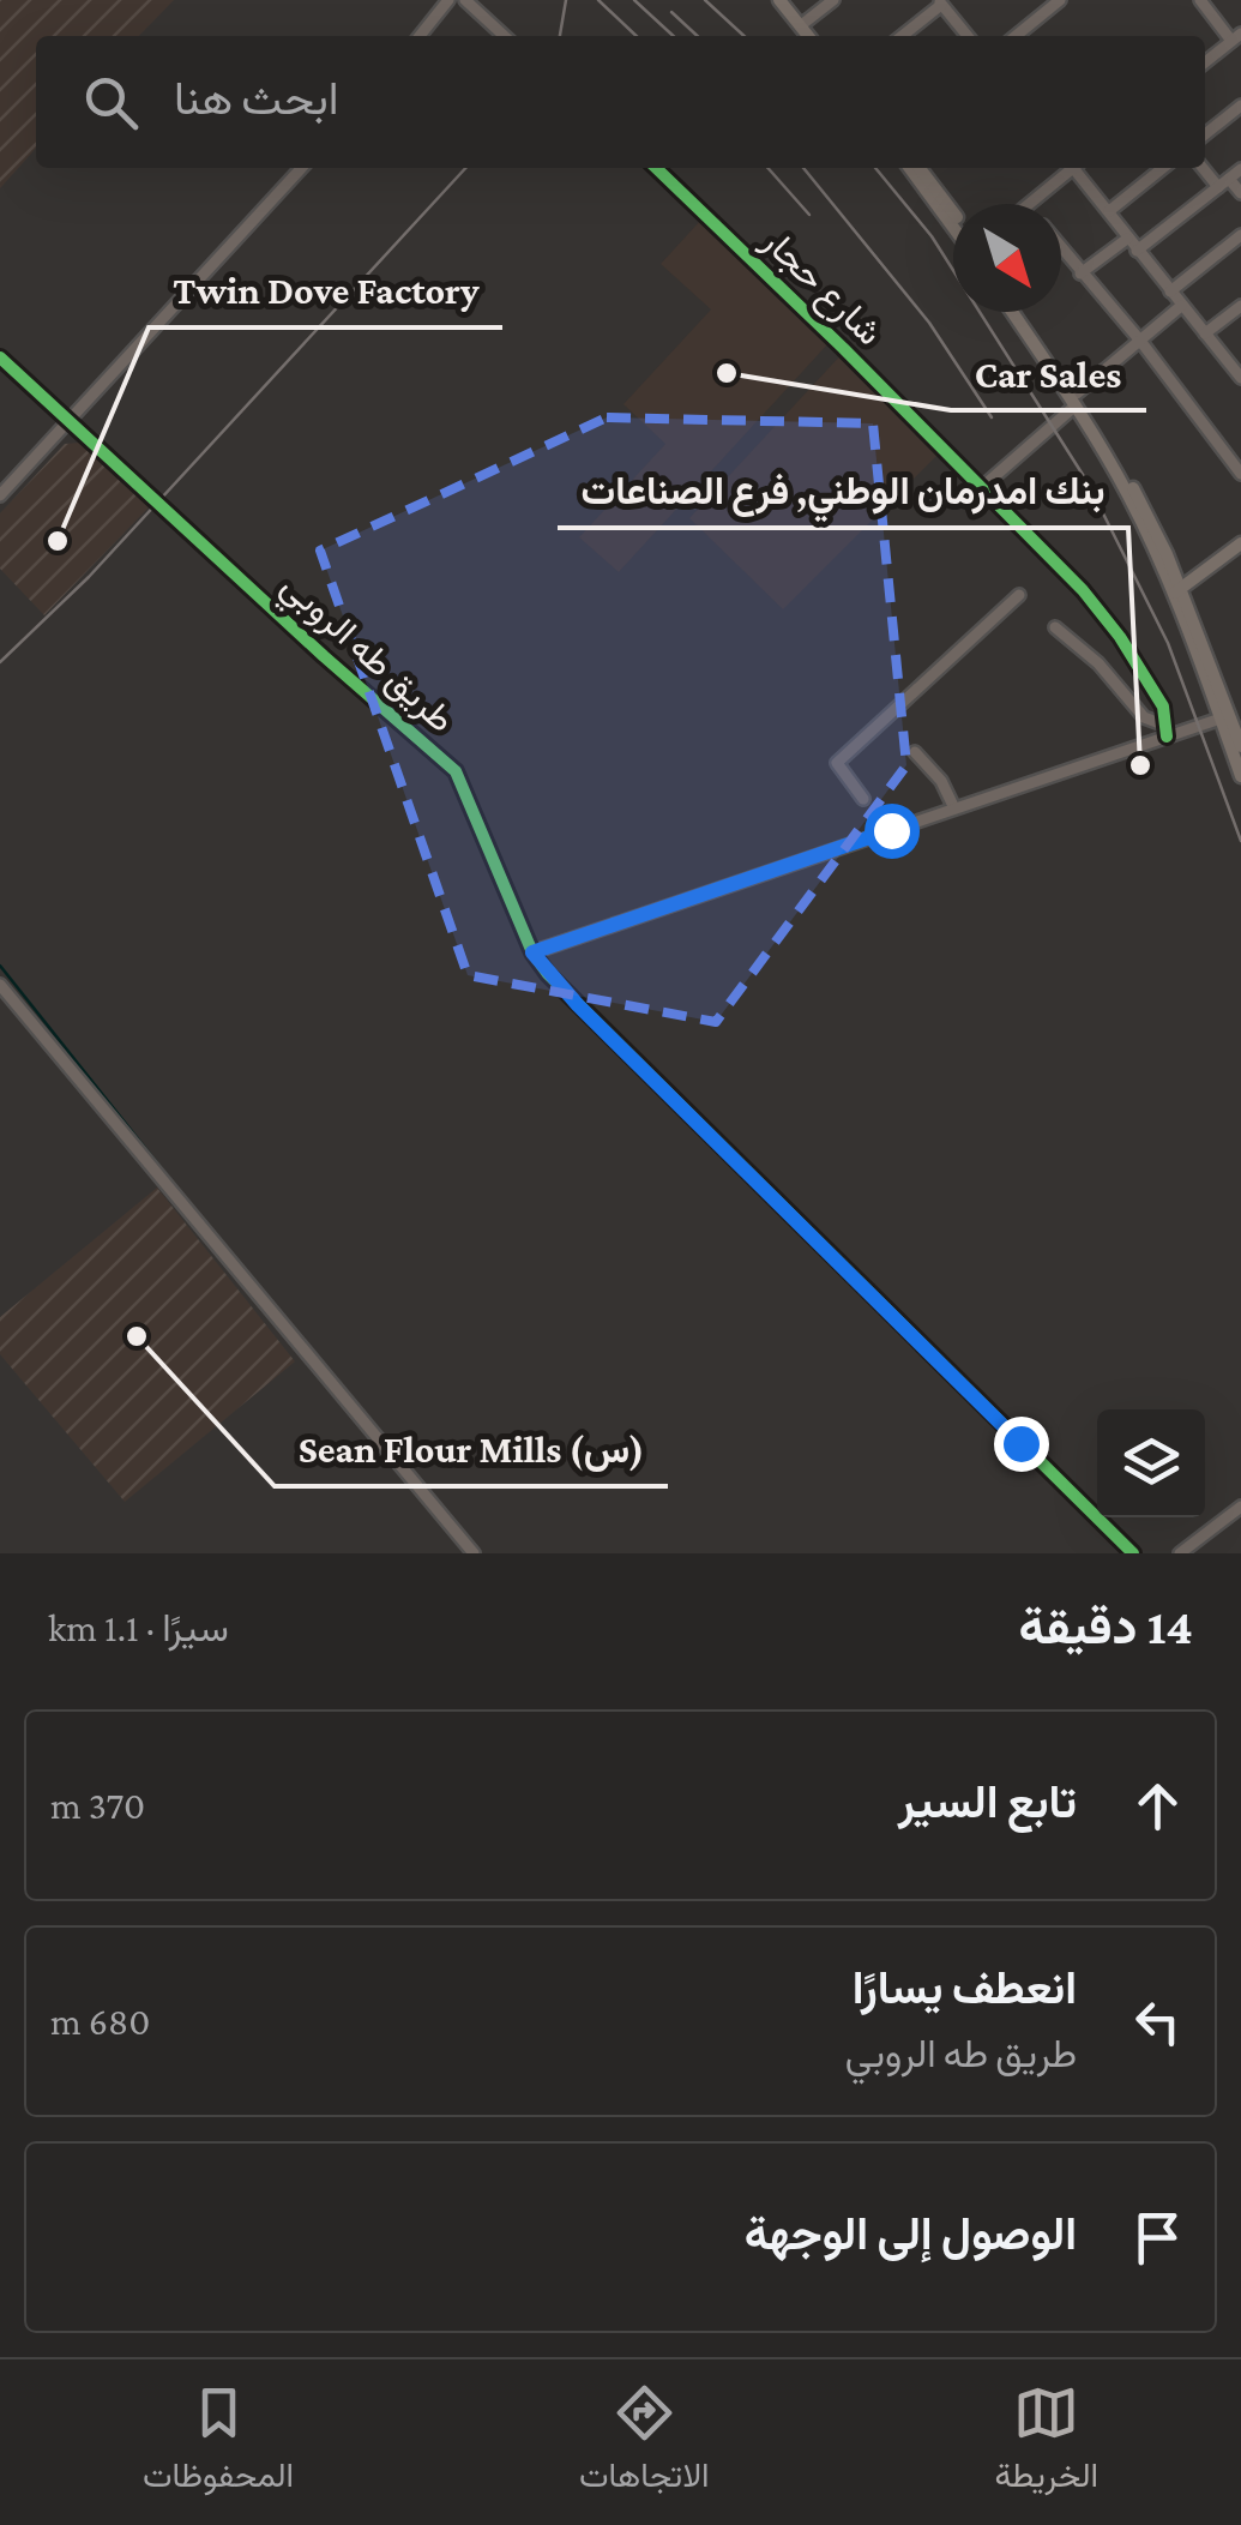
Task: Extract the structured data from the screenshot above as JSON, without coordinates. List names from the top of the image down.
{
  "streets": {
    "street": ["شارع حجار", "طريق طه الروبي"]
  },
  "places": [
    "Car Sales",
    "Twin Dove Factory",
    "بنك امدرمان الوطني, فرع الصناعات",
    "Sean Flour Mills (س)"
  ],
  "north": "bottom right",
  "page": {
    "search": "ابحث هنا",
    "heading": ["14 دقيقة", "سيرًا · 1.1 km"],
    "list": [
      ["تابع السير", "370 m"],
      ["انعطف يسارًا", "طريق طه الروبي", "680 m"],
      "الوصول إلى الوجهة"
    ],
    "nav": ["الخريطة", "الاتجاهات", "المحفوظات"]
  }
}
